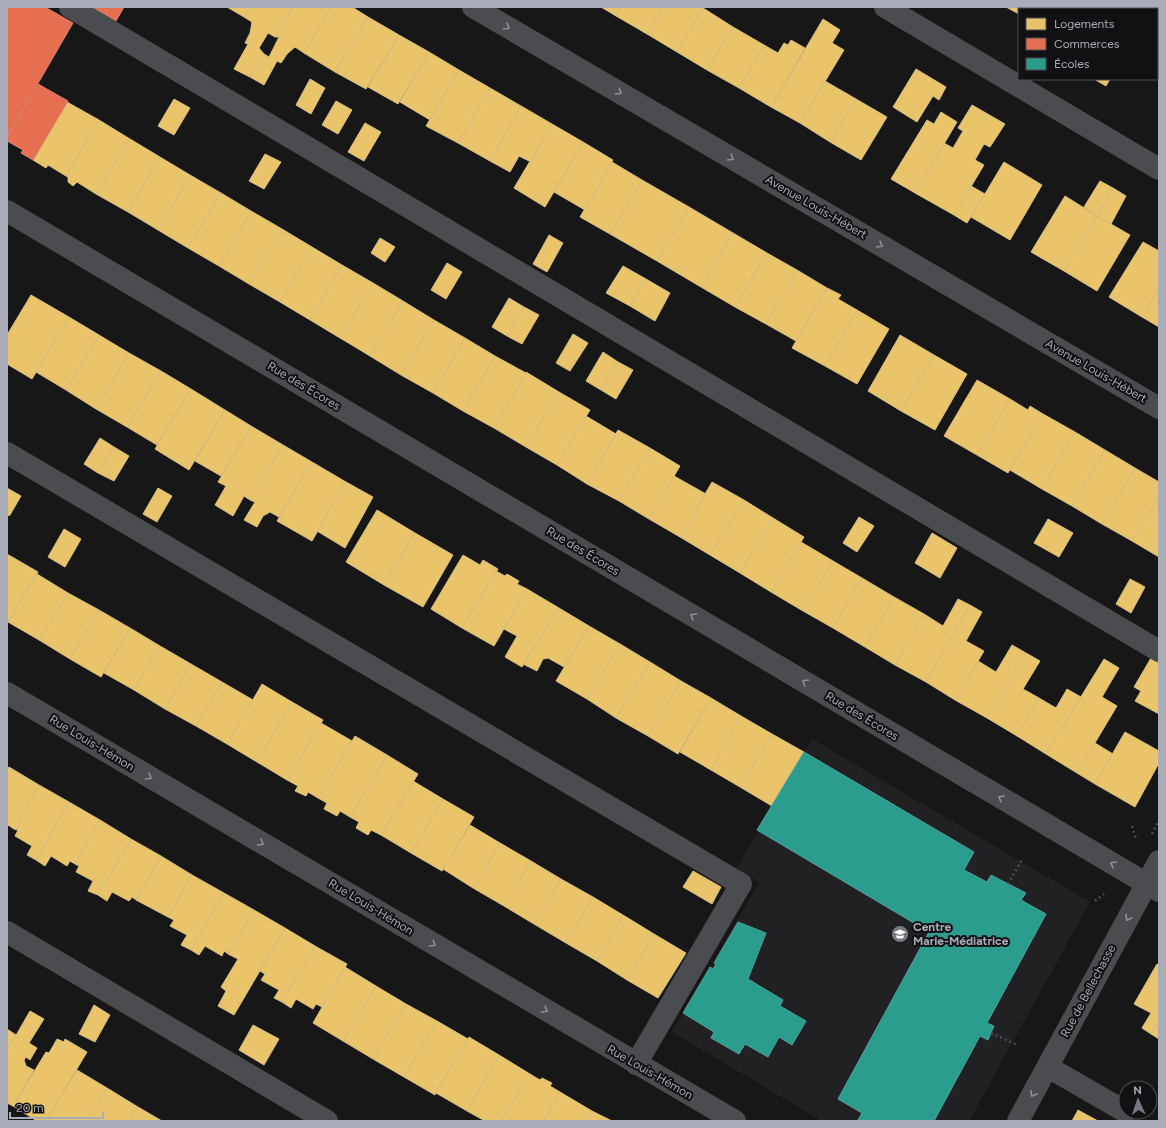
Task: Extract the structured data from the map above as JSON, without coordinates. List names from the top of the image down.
{
  "streets": {
    "street": [
      "Avenue Louis-Hébert",
      "Rue des Écores",
      "Rue Louis-Hémon",
      "Rue de Bellechasse"
    ]
  },
  "crossings": [
    ["Rue des Écores", "Rue de Bellechasse"]
  ],
  "one_way": [
    "Avenue Louis-Hébert",
    "Rue des Écores",
    "Rue Louis-Hémon",
    "Rue de Bellechasse"
  ],
  "places": {
    "school or university": ["Centre Marie-Médiatrice"]
  },
  "legend": ["Logements", "Commerces", "Écoles"],
  "scale_bar": "20 m",
  "north": "top"
}
